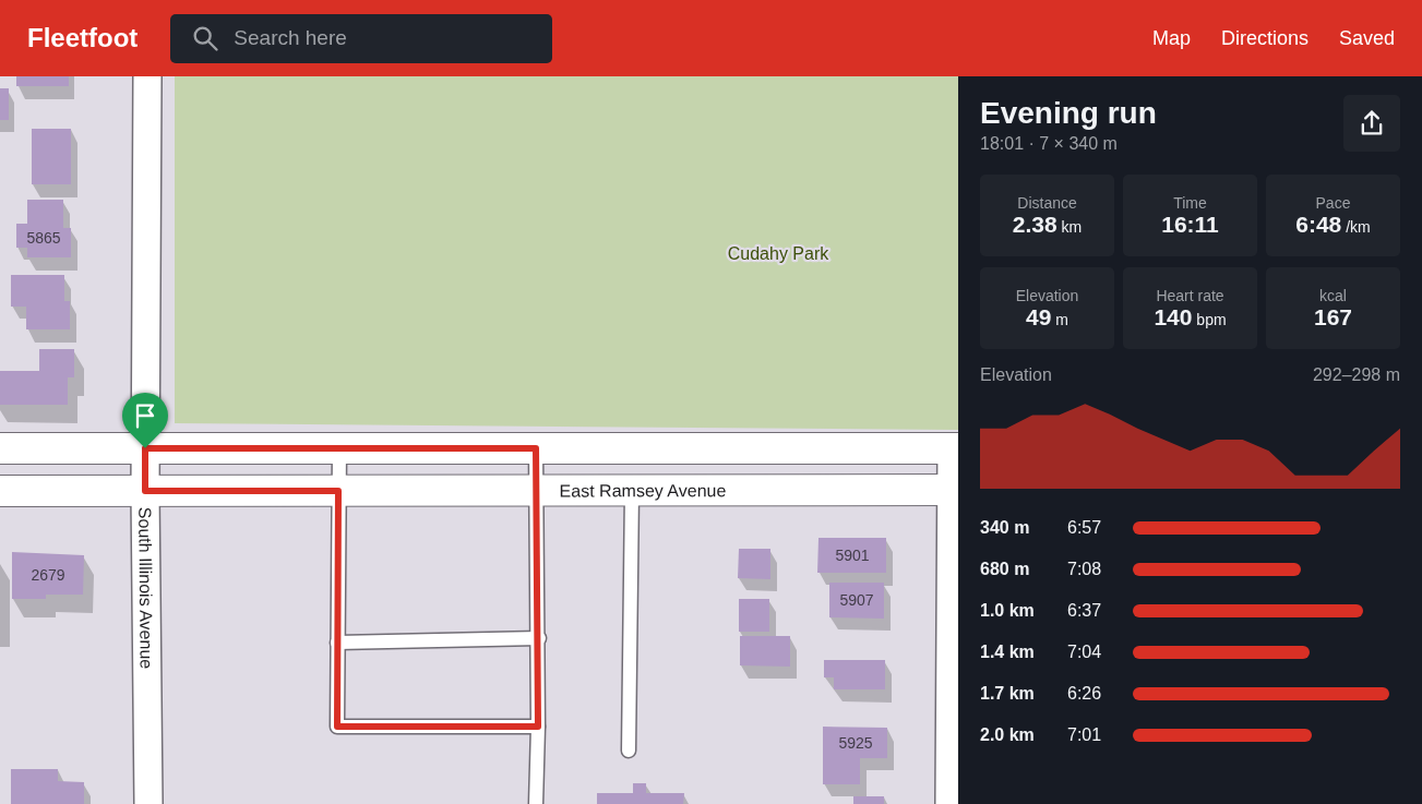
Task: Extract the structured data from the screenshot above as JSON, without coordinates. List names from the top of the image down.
{
  "streets": {
    "street": ["East Ramsey Avenue", "South Illinois Avenue"]
  },
  "crossings": [
    ["East Ramsey Avenue", "South Illinois Avenue"]
  ],
  "parks": ["Cudahy Park"],
  "house_numbers": [
    "5865",
    "5901",
    "2679",
    "5907",
    "5925"
  ],
  "page": {
    "header": "Fleetfoot",
    "search": "Search here",
    "nav": ["Map", "Directions", "Saved"],
    "heading": ["Evening run", "18:01 · 7 × 340 m"],
    "stats": [
      ["Distance", "2.38 km"],
      ["Time", "16:11"],
      ["Pace", "6:48 /km"],
      ["Elevation", "49 m"],
      ["Heart rate", "140 bpm"],
      ["kcal", "167"]
    ],
    "chart": ["Elevation", "292–298 m"],
    "list": [
      {
        "name": "340 m",
        "note": "6:57"
      },
      {
        "name": "680 m",
        "note": "7:08"
      },
      {
        "name": "1.0 km",
        "note": "6:37"
      },
      {
        "name": "1.4 km",
        "note": "7:04"
      },
      {
        "name": "1.7 km",
        "note": "6:26"
      },
      {
        "name": "2.0 km",
        "note": "7:01"
      }
    ]
  }
}
